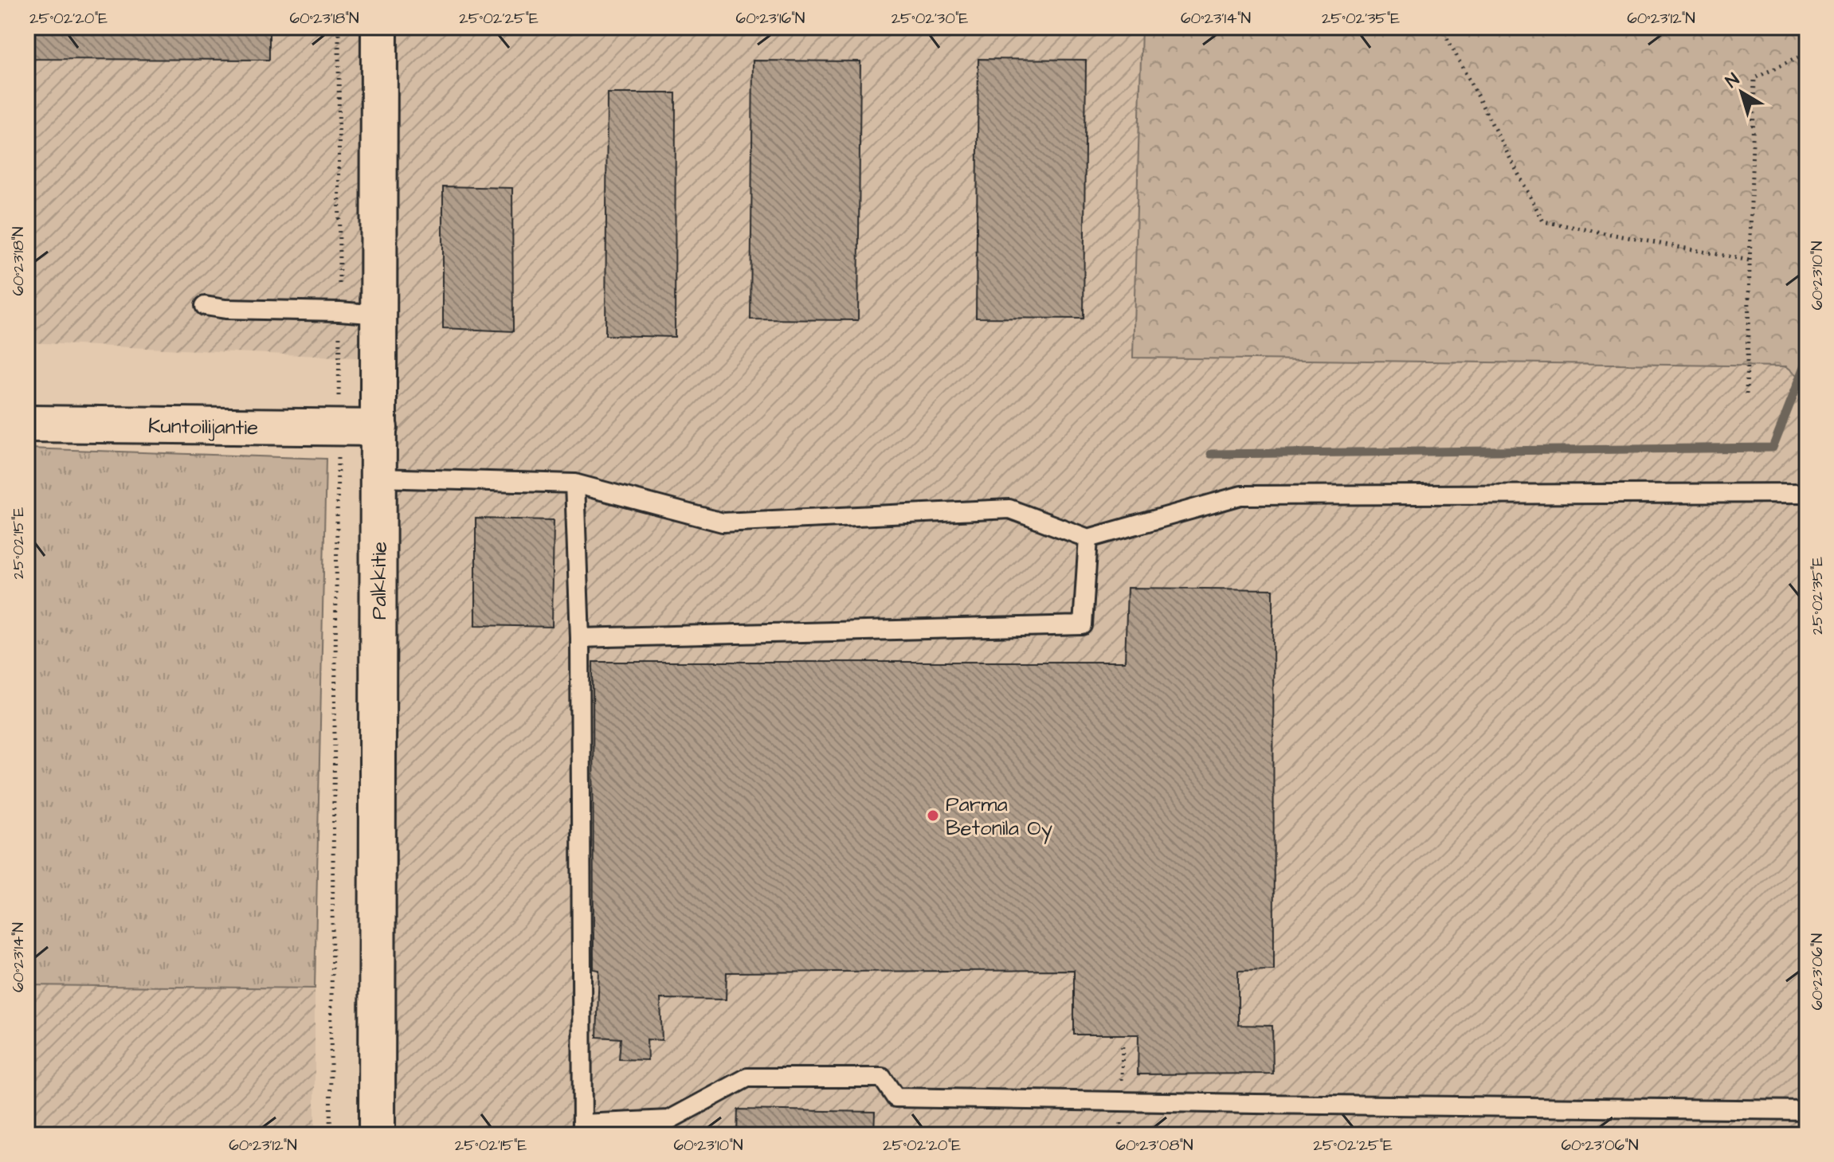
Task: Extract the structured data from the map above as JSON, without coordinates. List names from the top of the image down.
{
  "streets": {
    "street": ["Kuntoilijantie", "Palkkitie"]
  },
  "crossings": [
    ["Kuntoilijantie", "Palkkitie"]
  ],
  "places": ["Parma Betonila Oy"],
  "north": "top left",
  "coordinates": [
    "25°02'20\"E",
    "60°23'18\"N",
    "25°02'25\"E",
    "60°23'16\"N",
    "25°02'30\"E",
    "60°23'14\"N",
    "25°02'35\"E",
    "60°23'12\"N",
    "60°23'10\"N",
    "25°02'15\"E",
    "60°23'06\"N",
    "60°23'08\"N"
  ]
}
